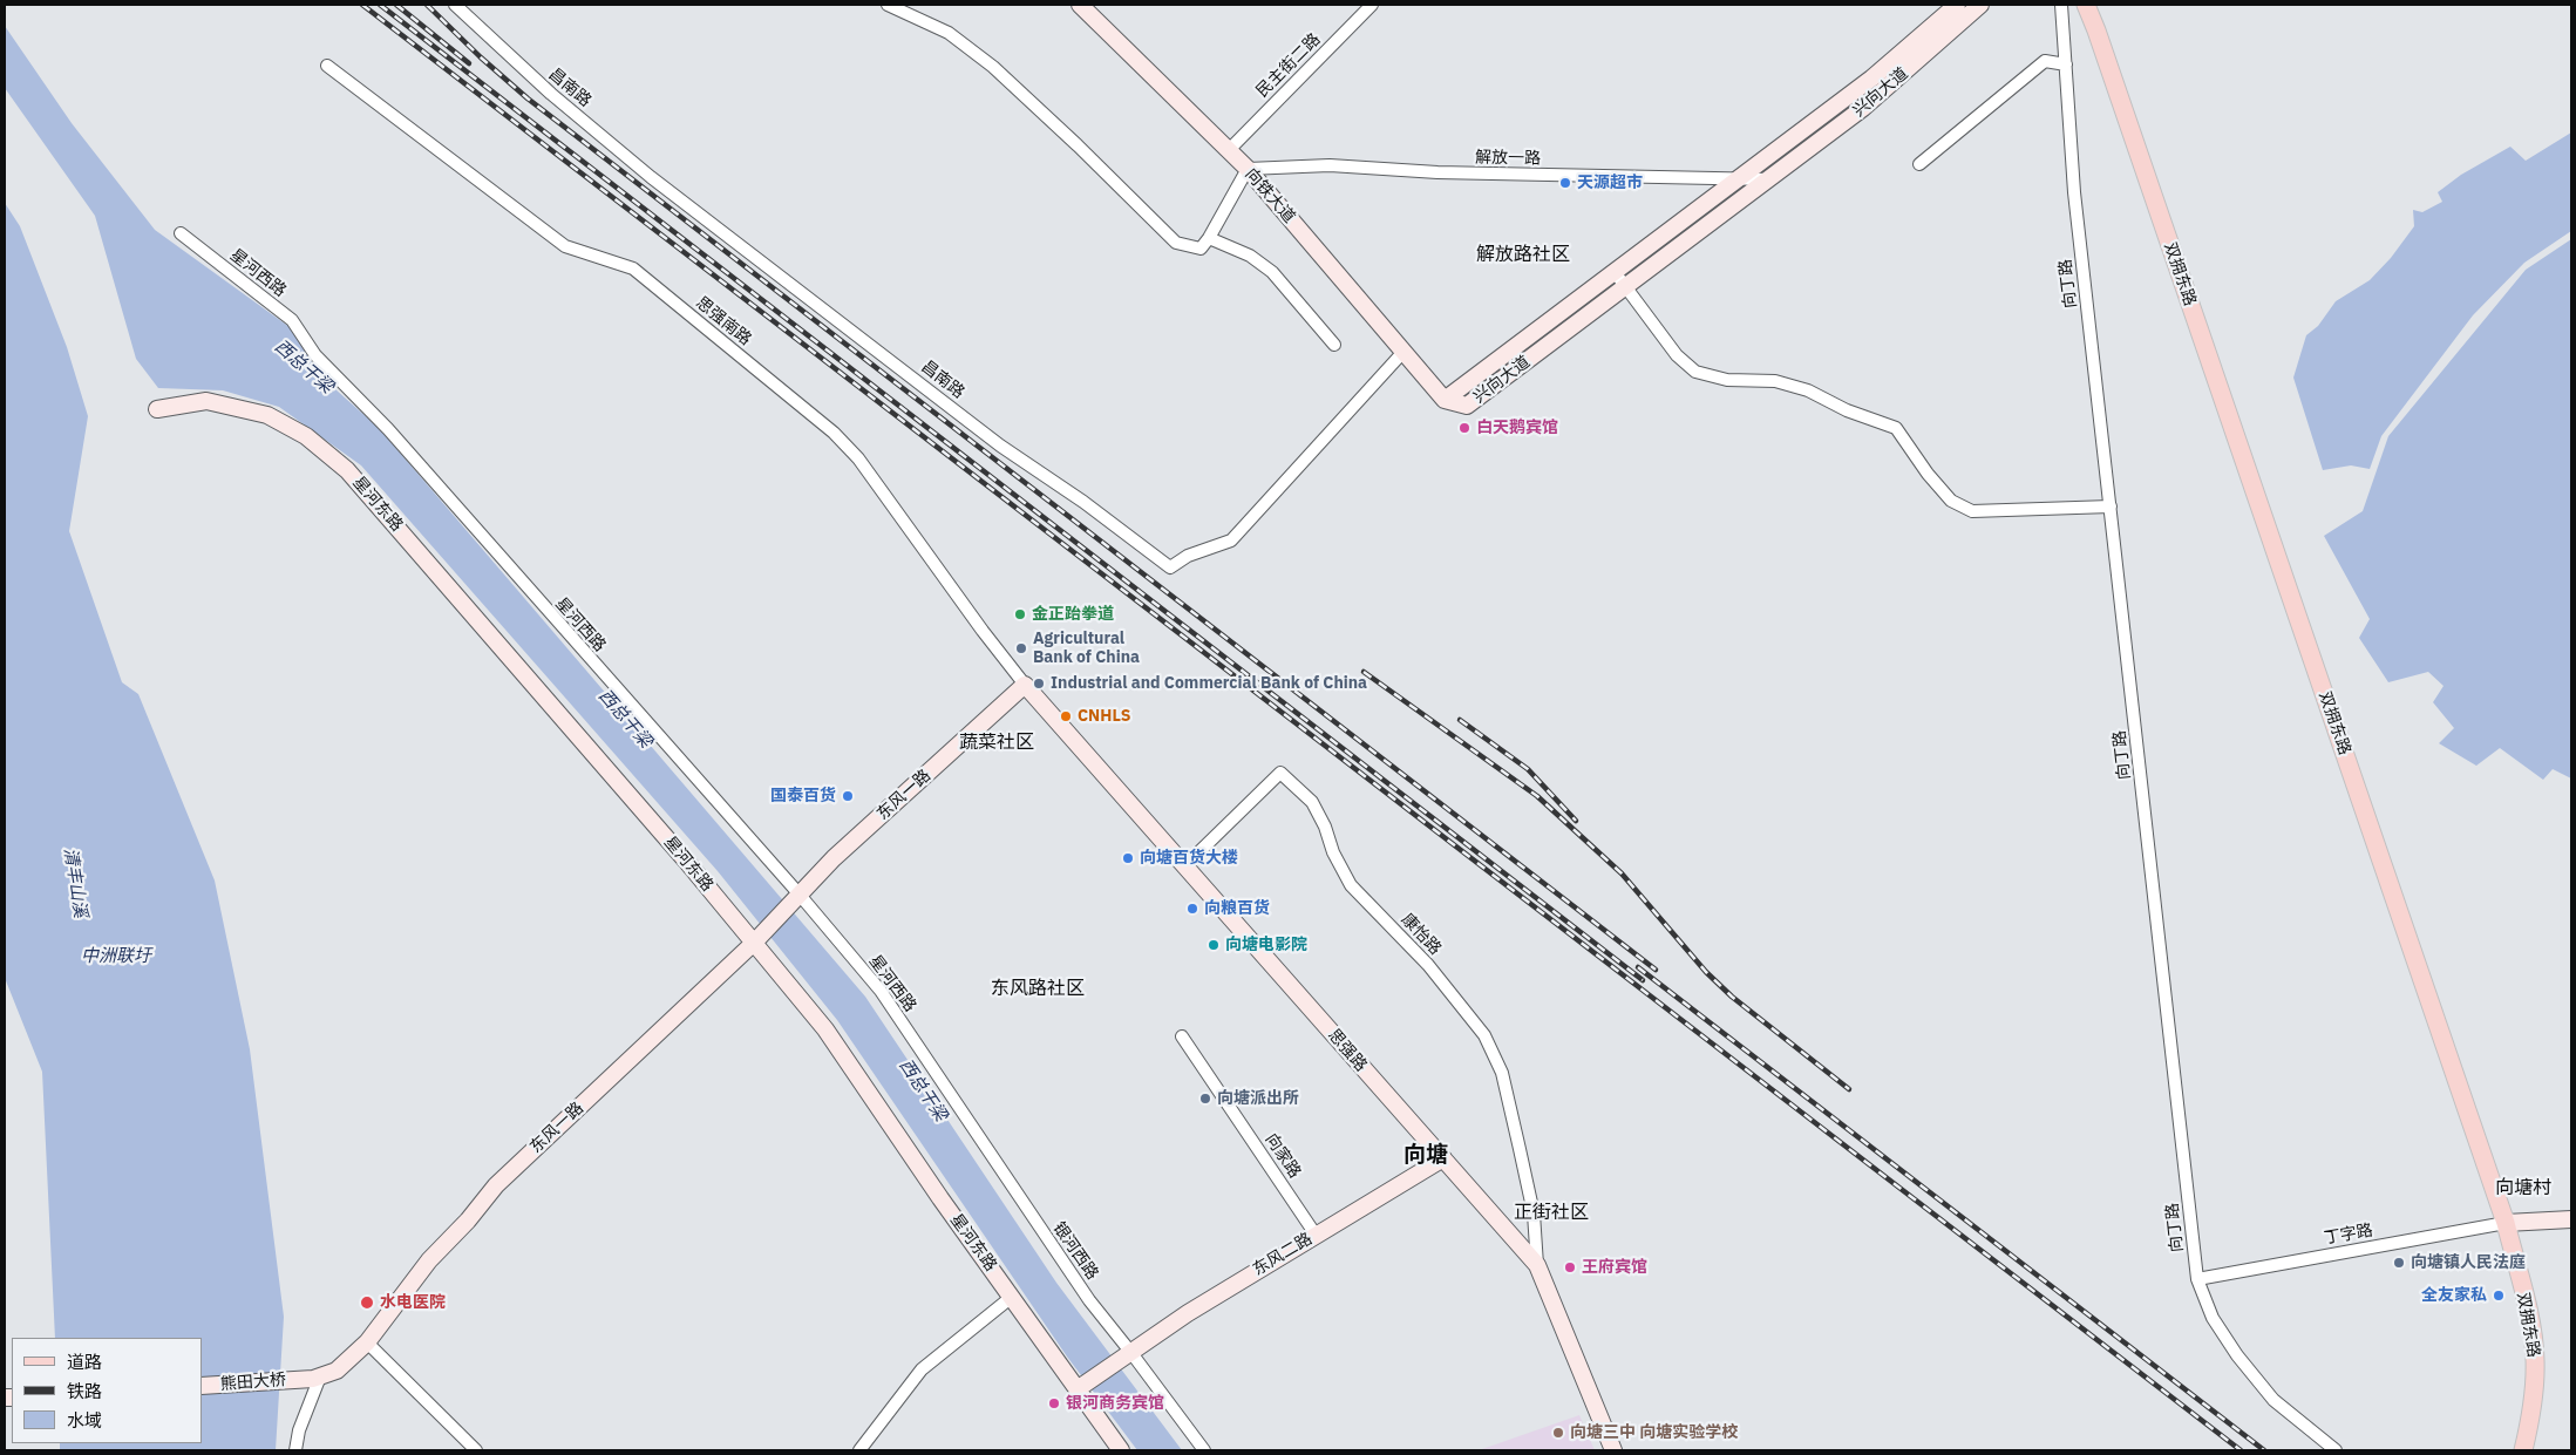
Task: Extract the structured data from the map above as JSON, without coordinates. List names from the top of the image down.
{
  "streets": {
    "main road": ["双拥东路"],
    "street": [
      "民主街二路",
      "昌南路",
      "兴向大道",
      "解放一路",
      "向铁大道",
      "星河西路",
      "向丁路",
      "思强南路",
      "星河东路",
      "东风一路",
      "康怡路",
      "思强路",
      "向家路",
      "丁字路",
      "银河西路",
      "东风二路",
      "熊田大桥"
    ]
  },
  "crossings": [
    ["民主街二路", "向铁大道"],
    ["昌南路", "向铁大道"],
    ["兴向大道", "解放一路"],
    ["兴向大道", "向铁大道"],
    ["解放一路", "向铁大道"],
    ["星河西路", "东风一路"],
    ["星河西路", "银河西路"],
    ["双拥东路", "丁字路"],
    ["向丁路", "丁字路"],
    ["思强南路", "东风一路"],
    ["思强南路", "思强路"],
    ["星河东路", "东风一路"],
    ["星河东路", "东风二路"],
    ["东风一路", "思强路"],
    ["东风一路", "熊田大桥"],
    ["康怡路", "思强路"],
    ["思强路", "东风二路"],
    ["向家路", "东风二路"],
    ["银河西路", "东风二路"]
  ],
  "districts": [
    "解放路社区",
    "蔬菜社区",
    "东风路社区",
    "向塘",
    "向塘村",
    "正街社区"
  ],
  "water": ["西总干梁", "清丰山溪", "中洲联圩"],
  "places": [
    "天源超市",
    "白天鹅宾馆",
    "金正跆拳道",
    "Agricultural Bank of China",
    "Industrial and Commercial Bank of China",
    "CNHLS",
    "国泰百货",
    "向塘百货大楼",
    "向粮百货",
    "向塘电影院",
    "向塘派出所",
    "向塘镇人民法庭",
    "王府宾馆",
    "全友家私",
    "水电医院",
    "银河商务宾馆",
    "向塘三中 向塘实验学校"
  ],
  "legend": ["道路", "铁路", "水域"]
}
